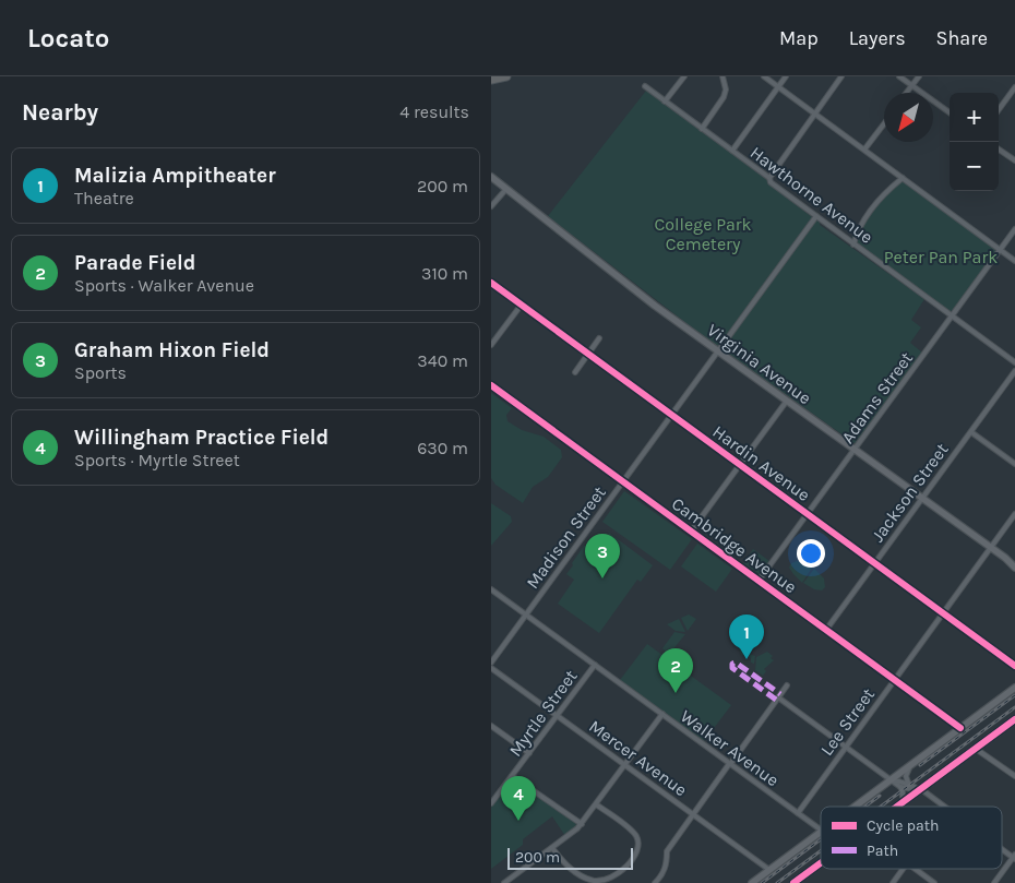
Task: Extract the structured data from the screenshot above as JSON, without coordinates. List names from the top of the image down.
{
  "streets": {
    "main road": ["Virginia Avenue"],
    "street": [
      "Hawthorne Avenue",
      "Adams Street",
      "Hardin Avenue",
      "Jackson Street",
      "Madison Street",
      "Cambridge Avenue",
      "Myrtle Street",
      "Lee Street",
      "Walker Avenue",
      "Mercer Avenue"
    ]
  },
  "crossings": [
    ["Hawthorne Avenue", "Adams Street"],
    ["Hawthorne Avenue", "Madison Street"],
    ["Virginia Avenue", "Adams Street"],
    ["Virginia Avenue", "Jackson Street"],
    ["Virginia Avenue", "Madison Street"],
    ["Virginia Avenue", "Lee Street"],
    ["Adams Street", "Hardin Avenue"],
    ["Adams Street", "Cambridge Avenue"],
    ["Hardin Avenue", "Jackson Street"],
    ["Hardin Avenue", "Madison Street"],
    ["Hardin Avenue", "Lee Street"],
    ["Jackson Street", "Cambridge Avenue"],
    ["Madison Street", "Cambridge Avenue"],
    ["Madison Street", "Walker Avenue"],
    ["Cambridge Avenue", "Lee Street"],
    ["Myrtle Street", "Walker Avenue"],
    ["Myrtle Street", "Mercer Avenue"],
    ["Lee Street", "Walker Avenue"]
  ],
  "parks": ["College Park Cemetery", "Peter Pan Park"],
  "legend": ["Cycle path", "Path"],
  "scale_bar": "200 m",
  "north": "bottom left",
  "page": {
    "header": "Locato",
    "nav": ["Map", "Layers", "Share"],
    "heading": ["Nearby", "4 results"],
    "map_buttons": ["+", "−"],
    "list": [
      {
        "mark": "1",
        "name": "Malizia Ampitheater",
        "note": "Theatre",
        "value": "200 m"
      },
      {
        "mark": "2",
        "name": "Parade Field",
        "note": "Sports · Walker Avenue",
        "value": "310 m"
      },
      {
        "mark": "3",
        "name": "Graham Hixon Field",
        "note": "Sports",
        "value": "340 m"
      },
      {
        "mark": "4",
        "name": "Willingham Practice Field",
        "note": "Sports · Myrtle Street",
        "value": "630 m"
      }
    ],
    "pins": [
      "3",
      "1",
      "2",
      "4"
    ],
    "scale": "200 m"
  }
}
